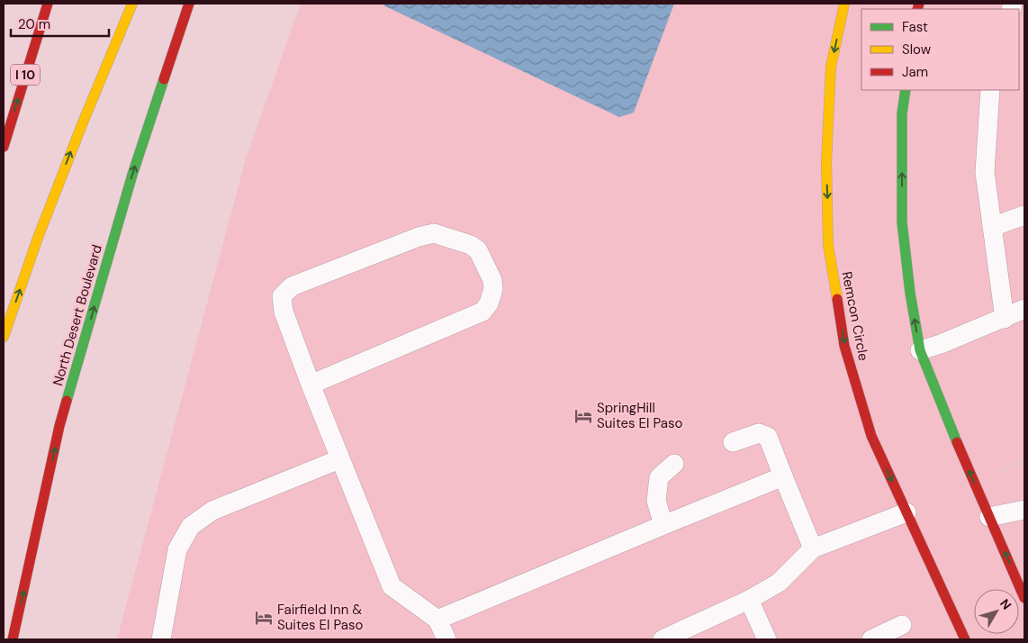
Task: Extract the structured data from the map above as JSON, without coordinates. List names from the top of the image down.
{
  "streets": {
    "main road": ["I 10", "North Desert Boulevard", "Remcon Circle"]
  },
  "places": {
    "hotel": ["SpringHill Suites El Paso", "Fairfield Inn & Suites El Paso"]
  },
  "legend": ["Fast", "Slow", "Jam"],
  "scale_bar": "20 m",
  "north": "top right"
}
